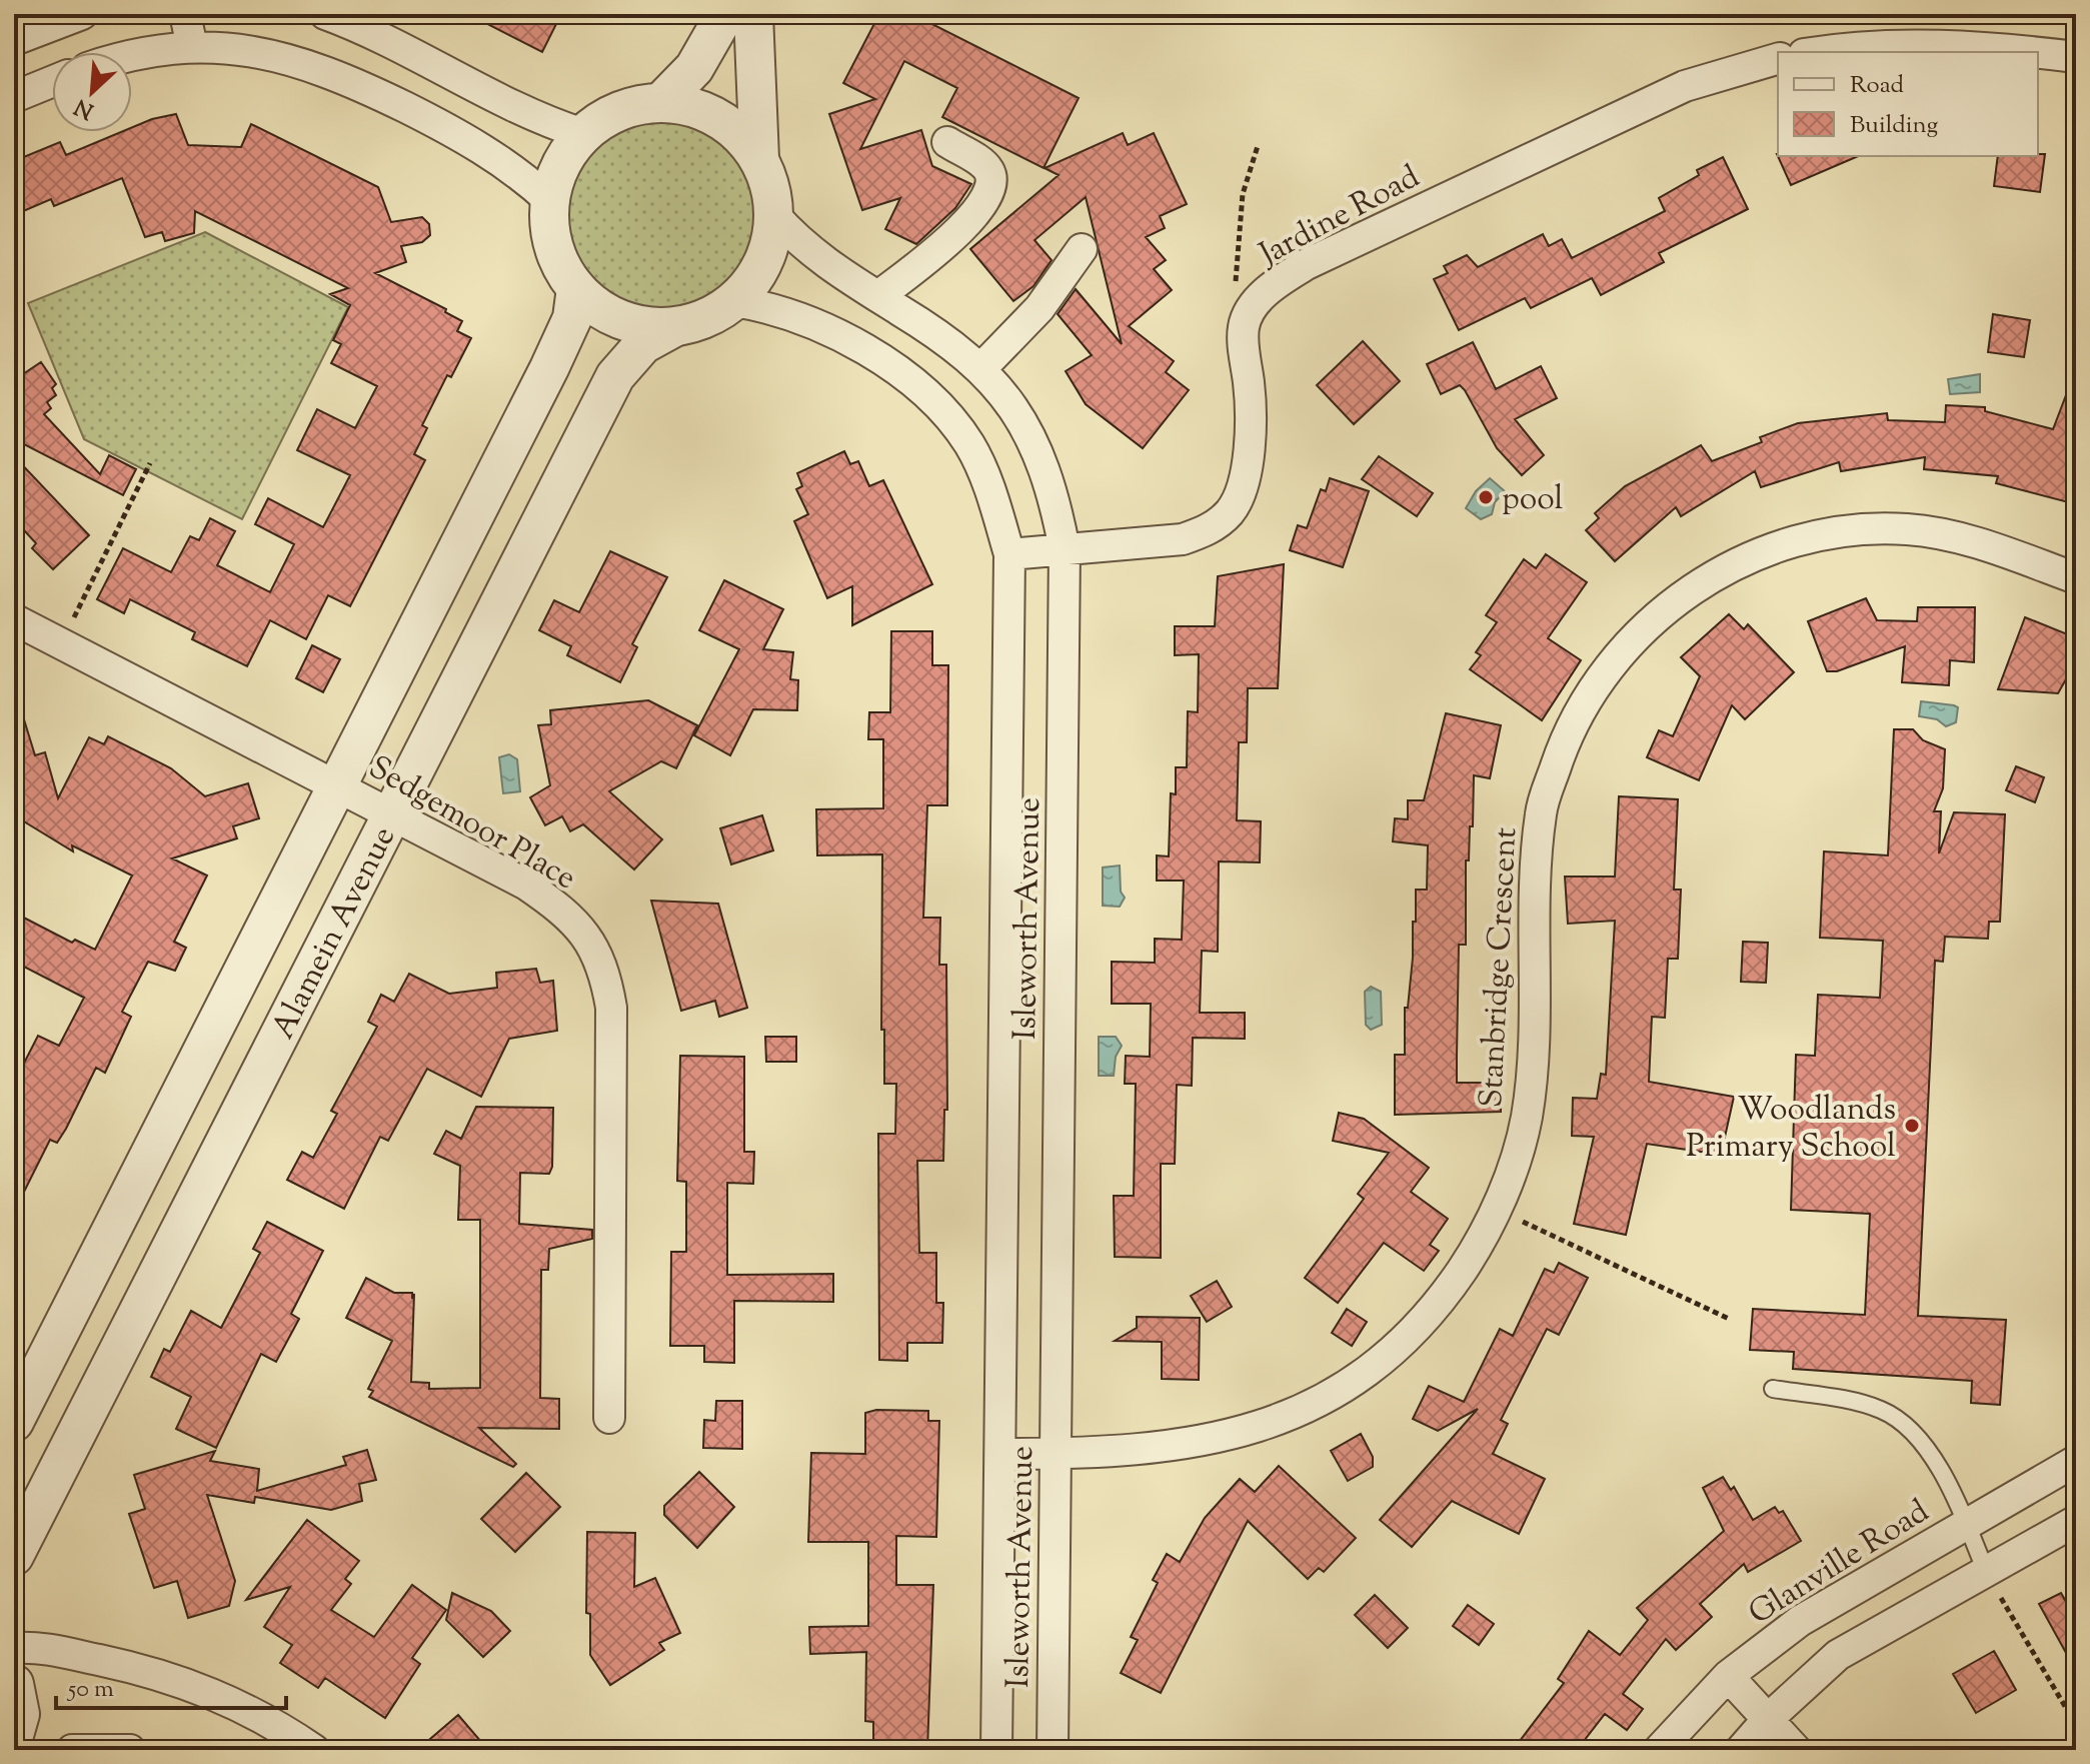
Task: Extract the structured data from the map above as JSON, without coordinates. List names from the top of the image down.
{
  "streets": {
    "street": [
      "Jardine Road",
      "Sedgemoor Place",
      "Isleworth Avenue",
      "Alamein Avenue",
      "Stanbridge Crescent",
      "Glanville Road"
    ]
  },
  "crossings": [
    ["Sedgemoor Place", "Alamein Avenue"],
    ["Isleworth Avenue", "Alamein Avenue"],
    ["Isleworth Avenue", "Stanbridge Crescent"]
  ],
  "places": ["pool", "Woodlands Primary School"],
  "legend": ["Road", "Building"],
  "scale_bar": "50 m",
  "north": "bottom left"
}
